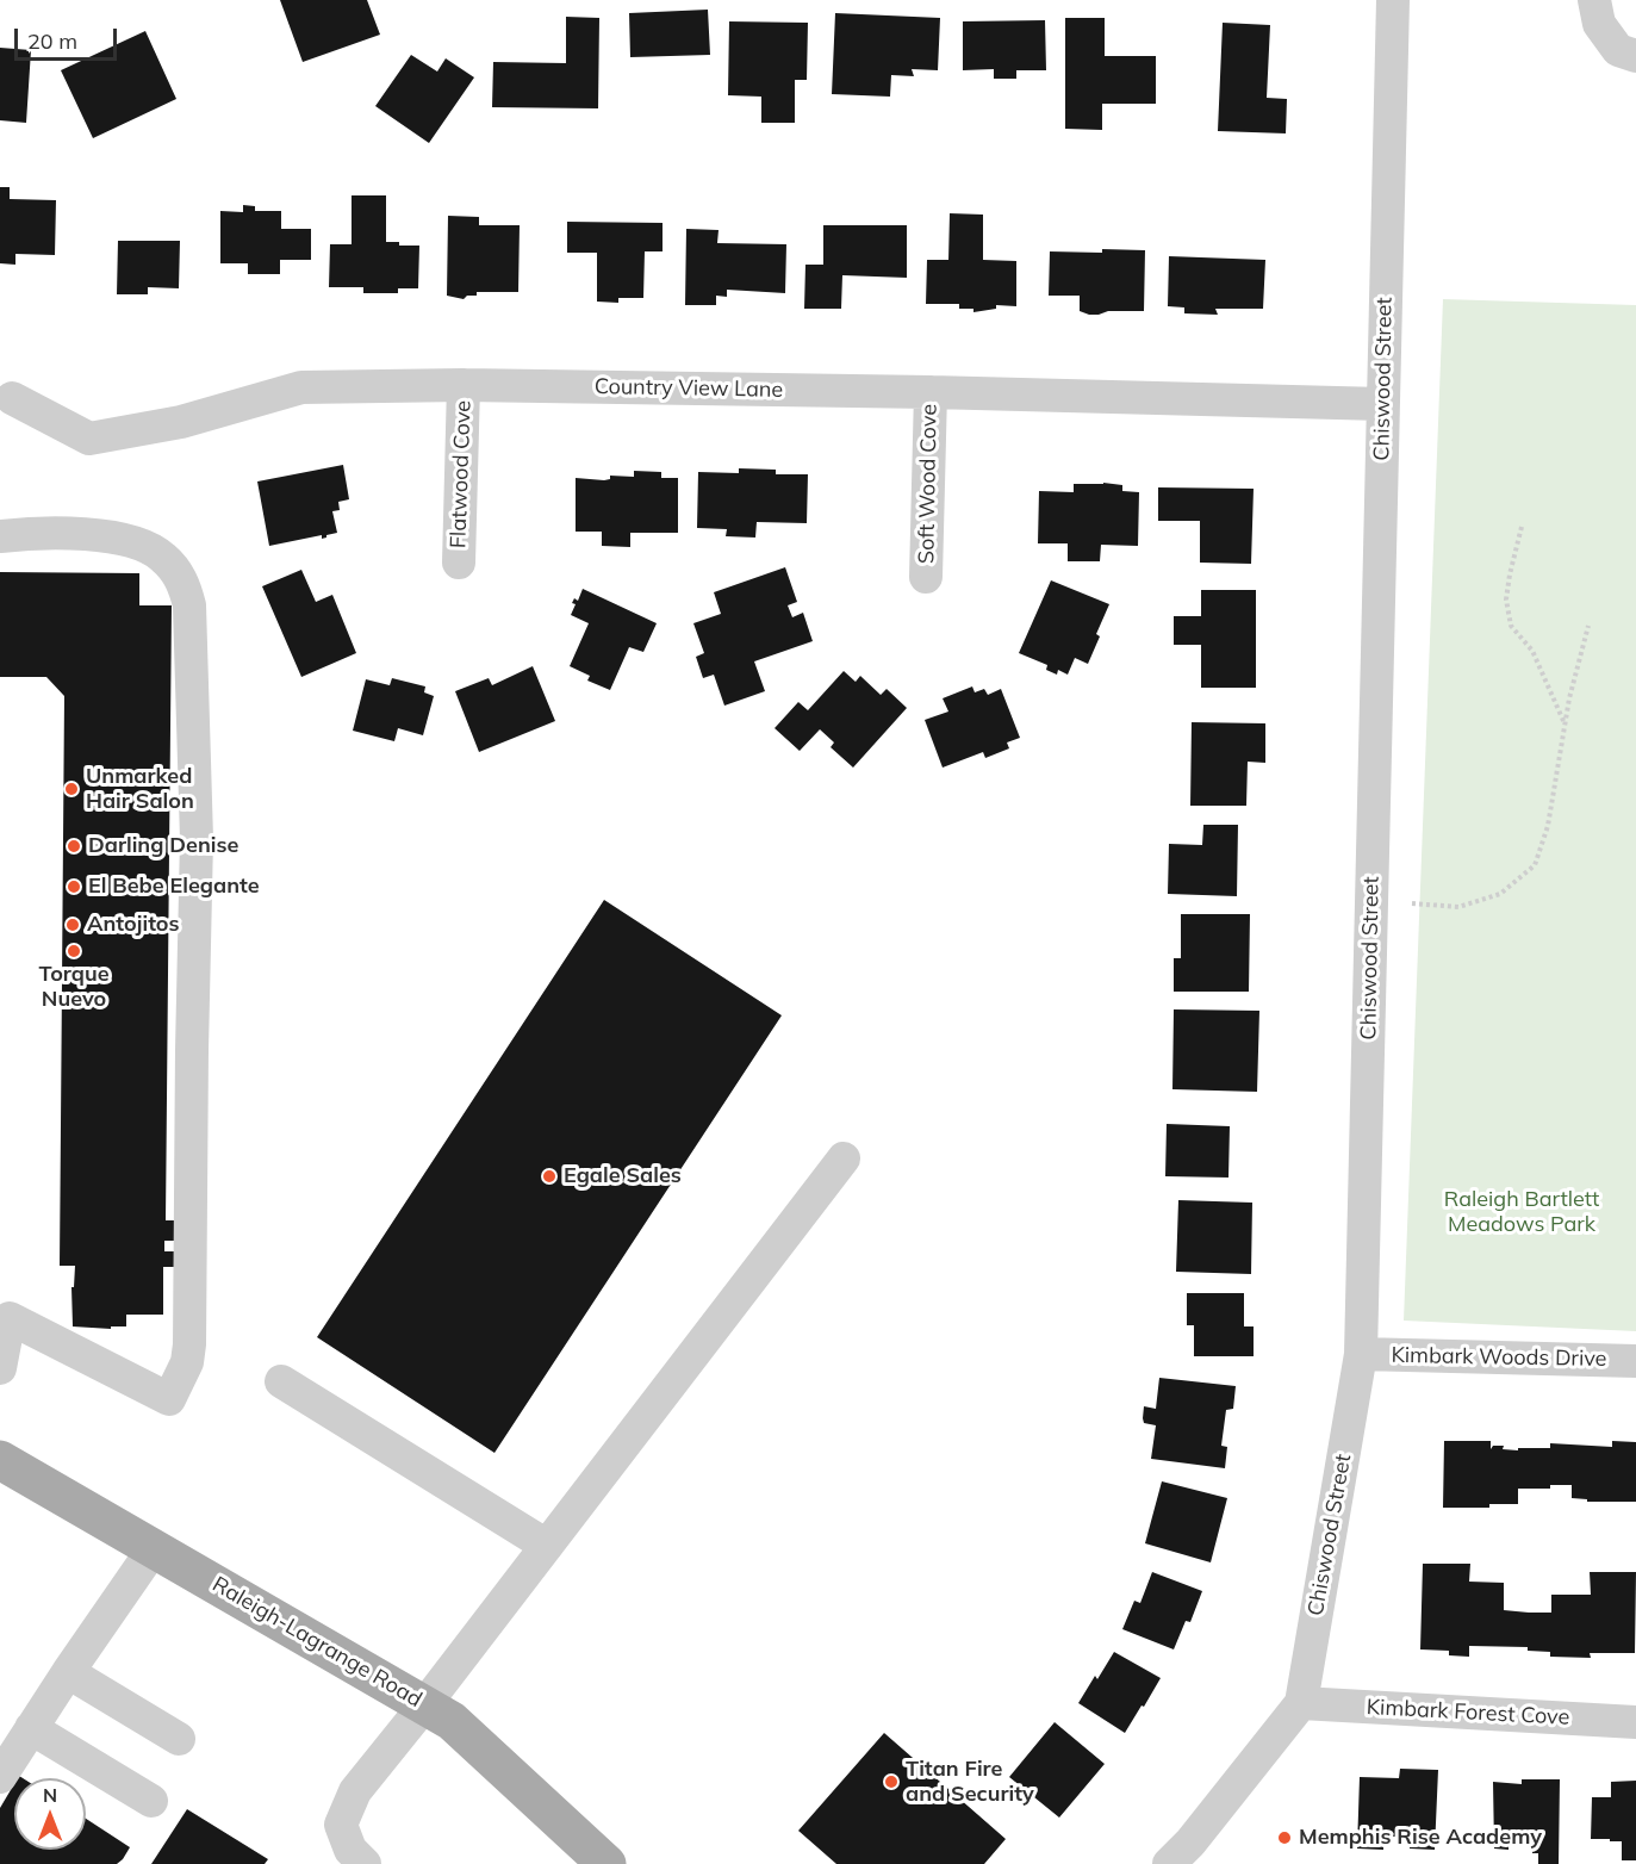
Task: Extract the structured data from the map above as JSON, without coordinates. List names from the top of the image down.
{
  "streets": {
    "main road": ["Raleigh-Lagrange Road"],
    "street": [
      "Chiswood Street",
      "Country View Lane",
      "Flatwood Cove",
      "Soft Wood Cove",
      "Kimbark Woods Drive",
      "Kimbark Forest Cove"
    ]
  },
  "crossings": [
    ["Chiswood Street", "Country View Lane"],
    ["Chiswood Street", "Kimbark Woods Drive"],
    ["Chiswood Street", "Kimbark Forest Cove"],
    ["Country View Lane", "Flatwood Cove"],
    ["Country View Lane", "Soft Wood Cove"]
  ],
  "parks": ["Raleigh Bartlett Meadows Park"],
  "places": [
    "Unmarked Hair Salon",
    "Darling Denise",
    "El Bebe Elegante",
    "Antojitos",
    "Torque Nuevo",
    "Egale Sales",
    "Titan Fire and Security",
    "Memphis Rise Academy"
  ],
  "scale_bar": "20 m",
  "north": "top"
}
